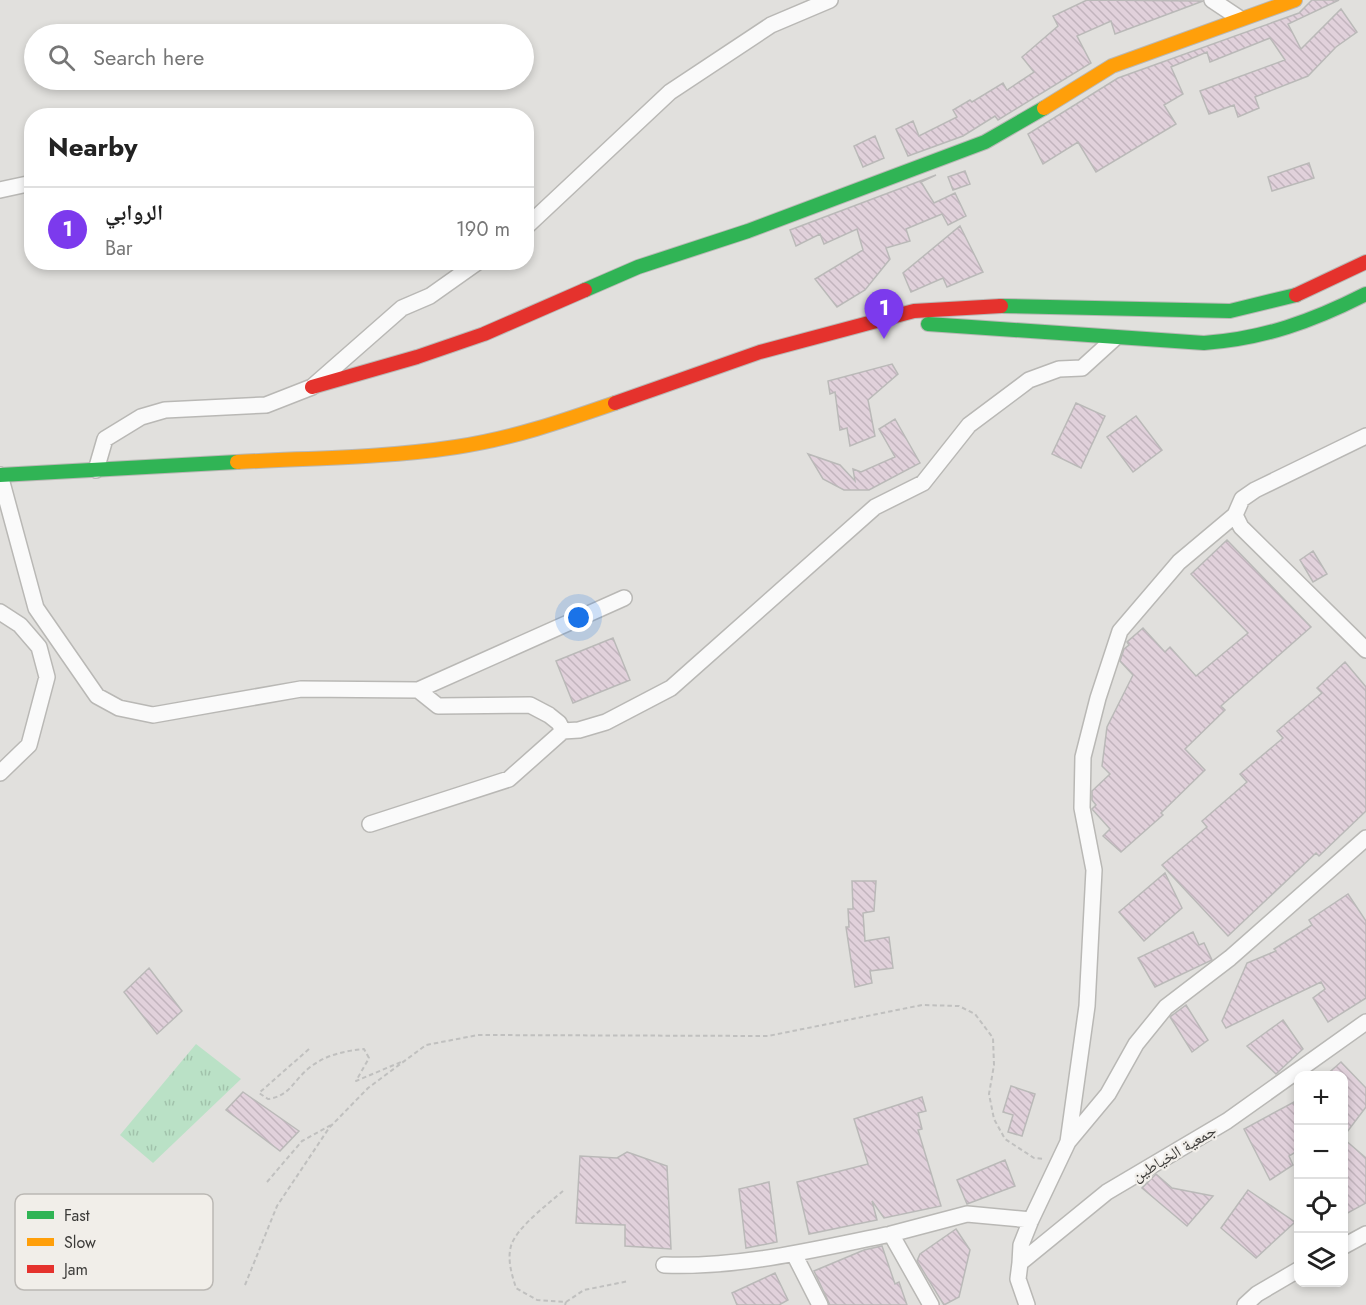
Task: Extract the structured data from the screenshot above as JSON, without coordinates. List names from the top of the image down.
{
  "streets": {
    "street": ["جمعية الخياطين"]
  },
  "legend": ["Fast", "Slow", "Jam"],
  "page": {
    "search": "Search here",
    "heading": "Nearby",
    "list": [
      {
        "mark": "1",
        "name": "الروابي",
        "note": "Bar",
        "value": "190 m"
      }
    ],
    "pins": "1",
    "map_buttons": ["+", "−"]
  }
}
